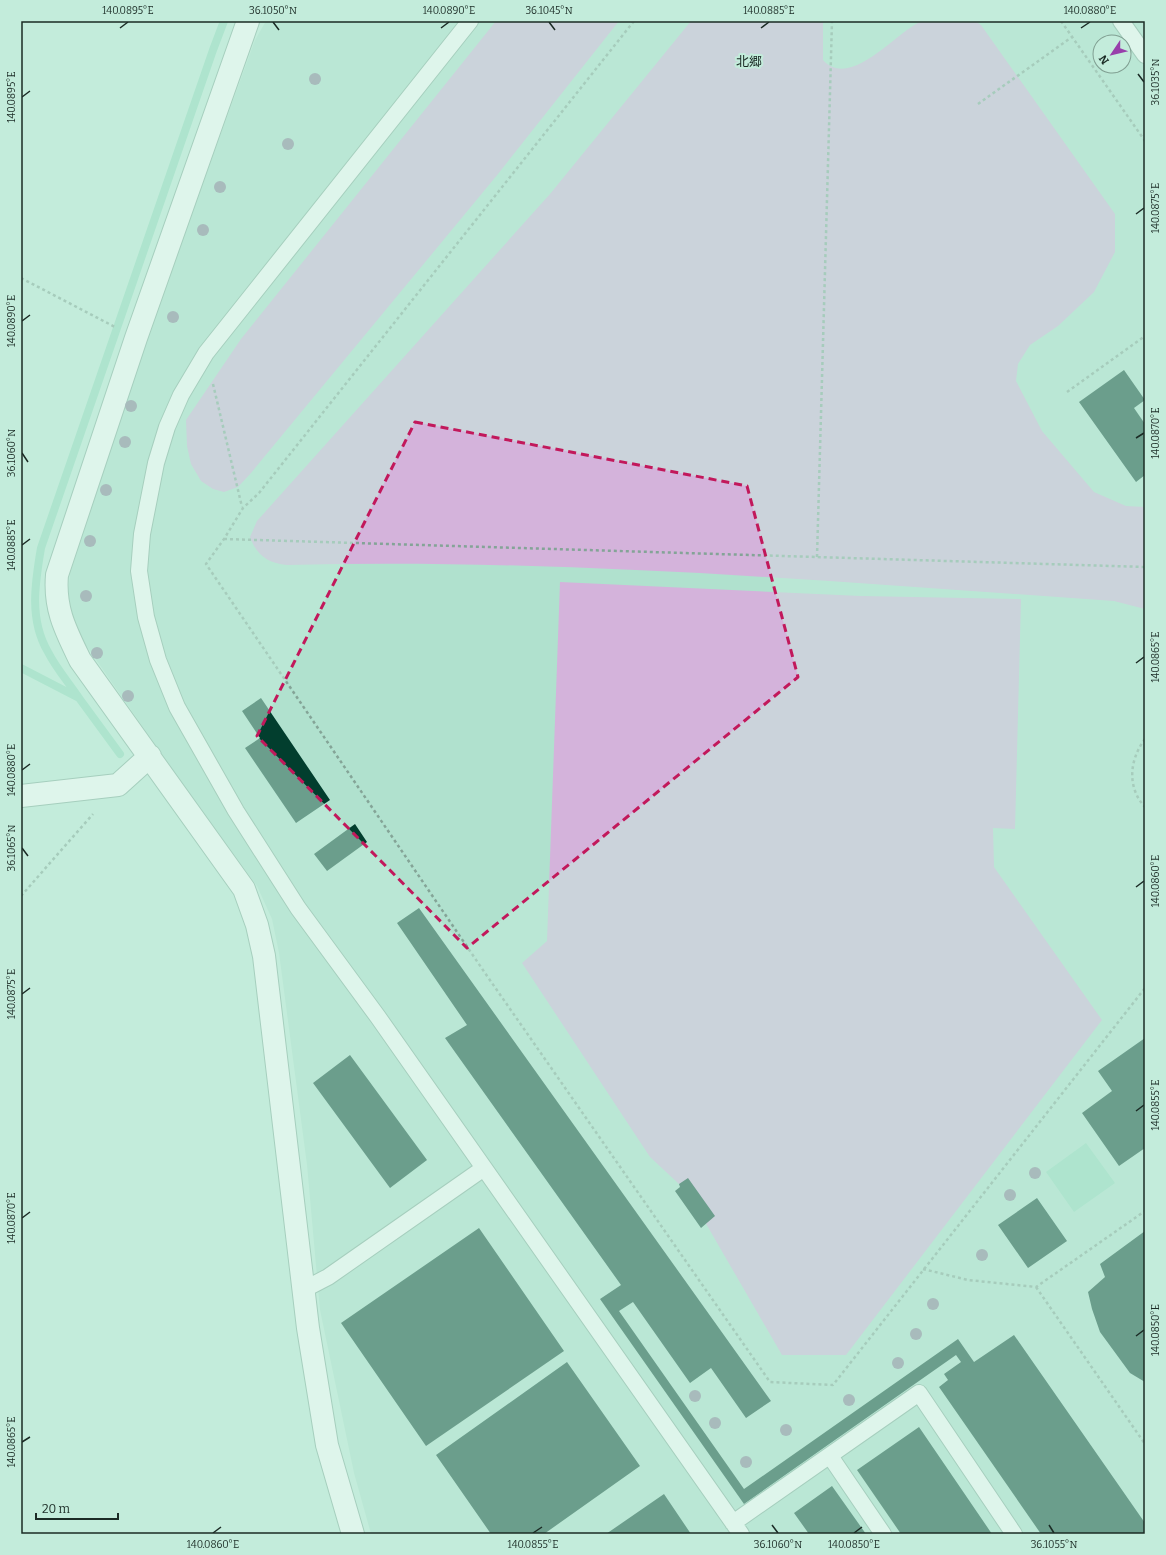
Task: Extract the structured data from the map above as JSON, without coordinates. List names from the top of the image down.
{
  "districts": ["北郷"],
  "scale_bar": "20 m",
  "north": "bottom left",
  "coordinates": [
    "140.0895°E",
    "36.1050°N",
    "140.0890°E",
    "36.1045°N",
    "140.0885°E",
    "140.0880°E",
    "36.1035°N",
    "140.0875°E",
    "140.0870°E",
    "36.1060°N",
    "140.0865°E",
    "36.1065°N",
    "140.0860°E",
    "140.0855°E",
    "140.0850°E",
    "36.1055°N"
  ]
}
